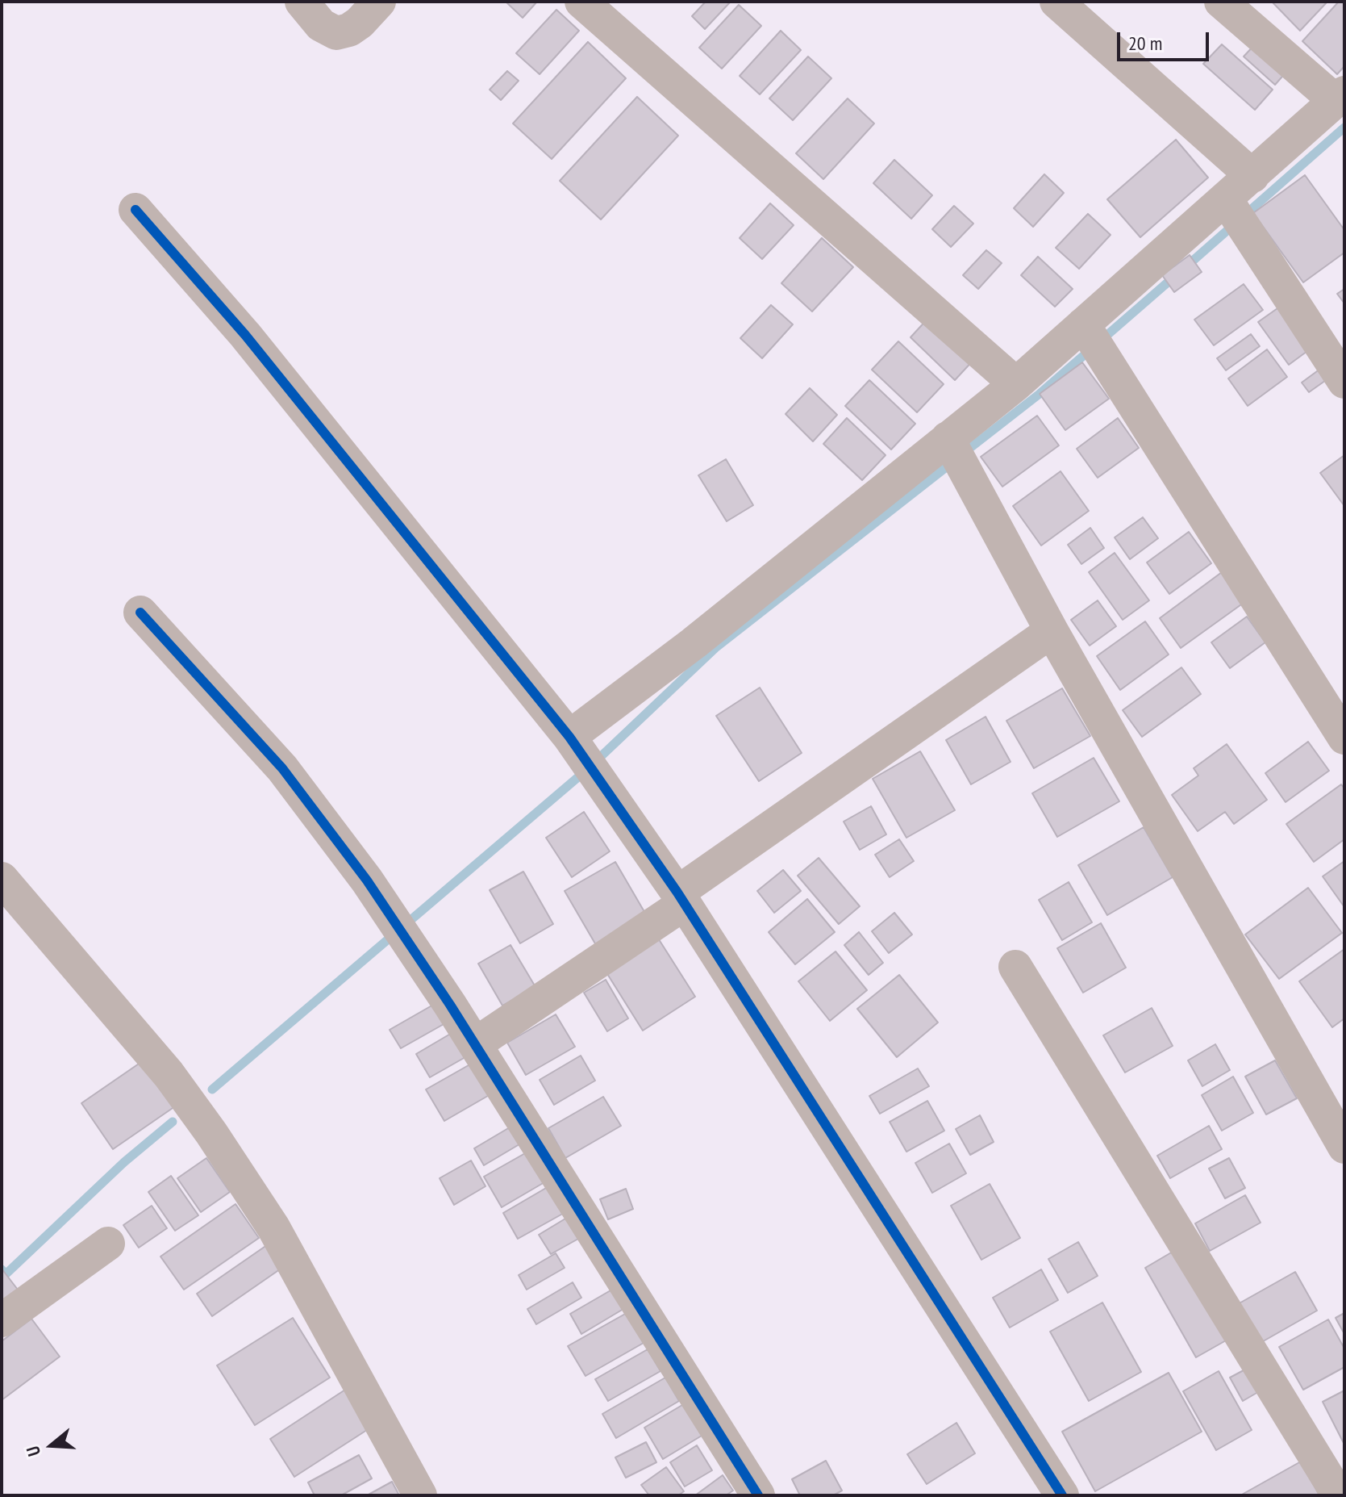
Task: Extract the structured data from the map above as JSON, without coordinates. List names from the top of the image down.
{
  "scale_bar": "20 m",
  "north": "left"
}
